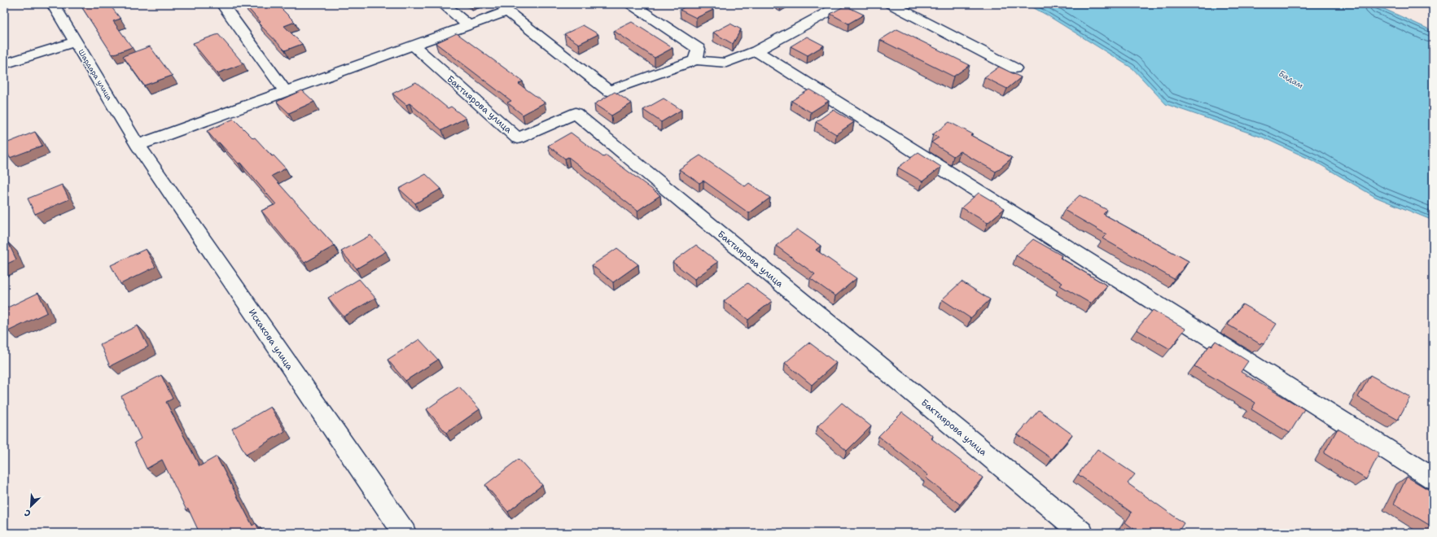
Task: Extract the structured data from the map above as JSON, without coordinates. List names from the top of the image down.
{
  "streets": {
    "street": ["Шардара улица", "Бактиярова улица", "Искакова улица"]
  },
  "crossings": [
    ["Шардара улица", "Искакова улица"]
  ],
  "water": ["Бадам"],
  "north": "bottom left"
}
